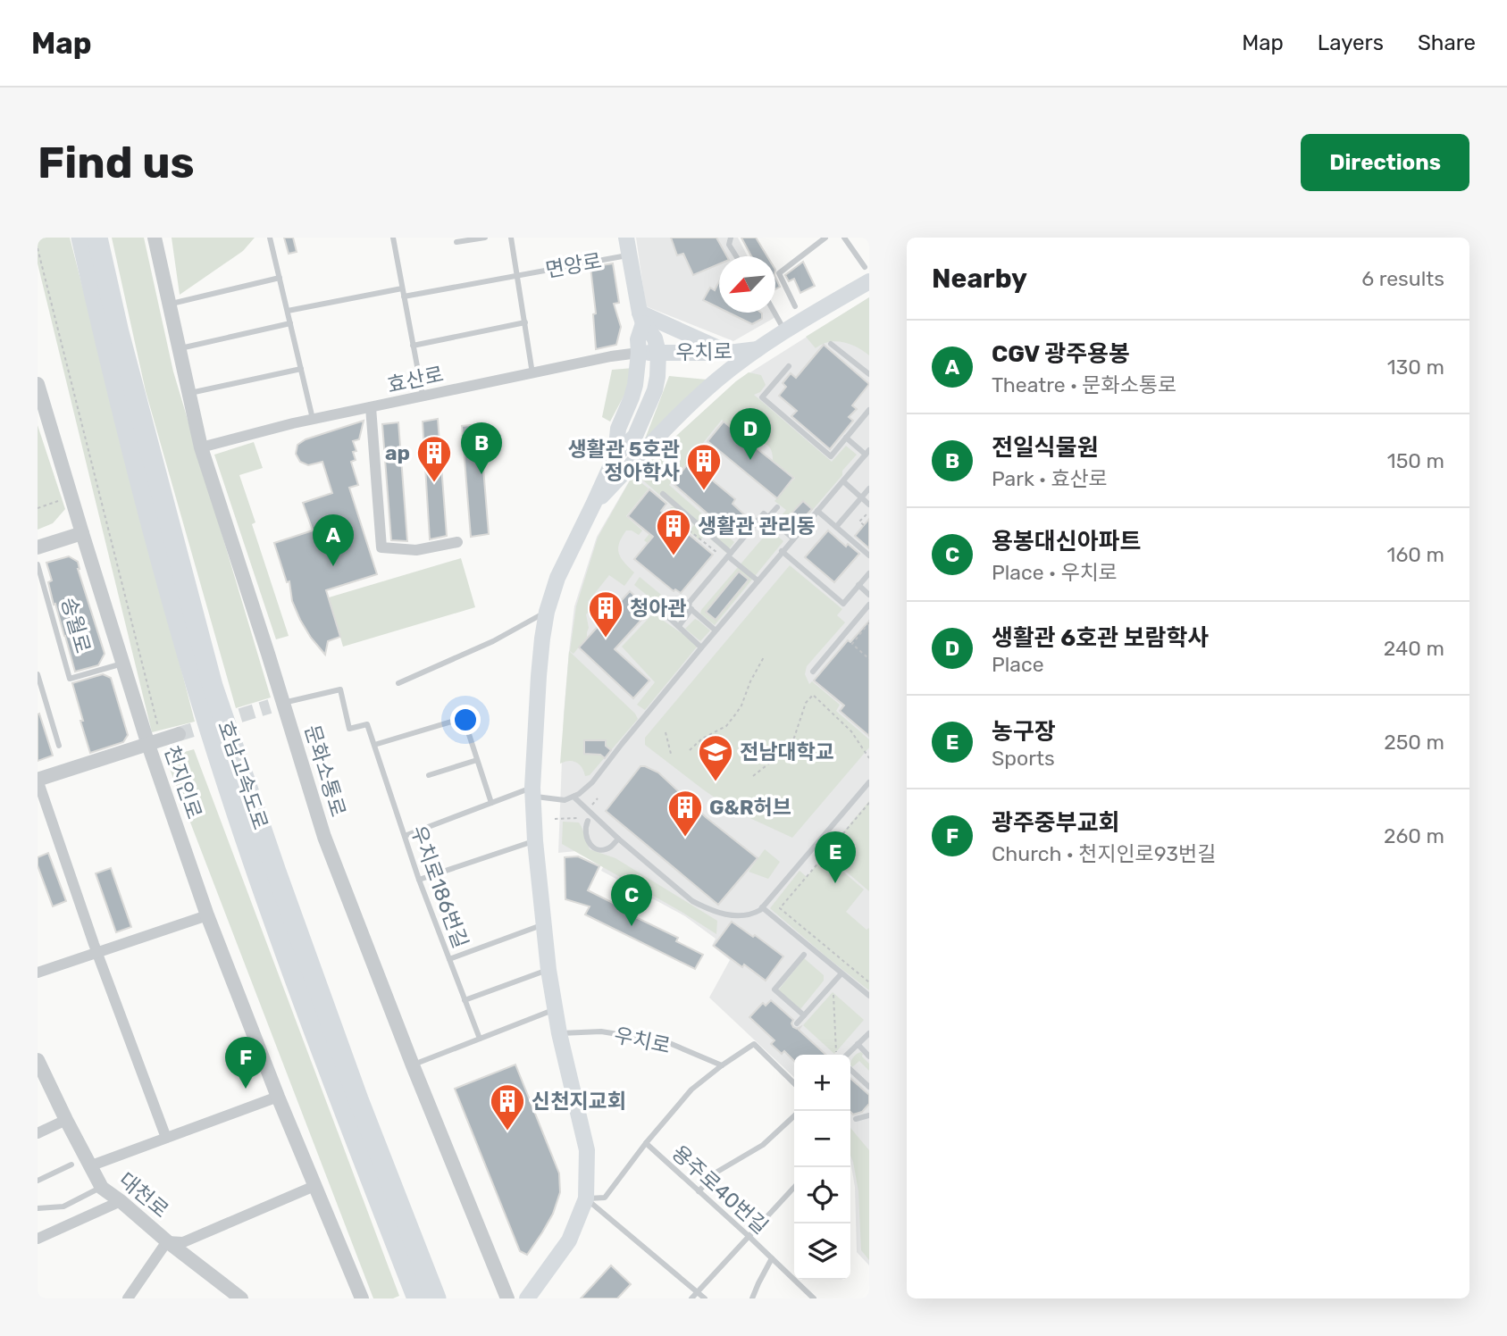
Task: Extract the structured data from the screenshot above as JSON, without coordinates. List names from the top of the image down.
{
  "streets": {
    "highway": ["호남고속도로"],
    "main road": ["면앙로", "우치로"],
    "street": [
      "효산로",
      "문화소통로",
      "천지인로",
      "대천로"
    ],
    "lane": ["송월로", "우치로186번길", "용주로40번길"]
  },
  "crossings": [
    ["면앙로", "우치로"],
    ["면앙로", "효산로"],
    ["우치로", "효산로"],
    ["효산로", "문화소통로"],
    ["송월로", "천지인로"],
    ["문화소통로", "우치로186번길"]
  ],
  "places": {
    "building": [
      "ap",
      "생활관 5호관 정아학사",
      "생활관 관리동",
      "청아관",
      "G&R허브",
      "신천지교회"
    ],
    "school or university": ["전남대학교"]
  },
  "north": "bottom left",
  "page": {
    "header": "Map",
    "nav": ["Map", "Layers", "Share"],
    "buttons": "Directions",
    "title": "Find us",
    "heading": ["Nearby", "6 results"],
    "list": [
      {
        "mark": "A",
        "name": "CGV 광주용봉",
        "note": "Theatre · 문화소통로",
        "value": "130 m"
      },
      {
        "mark": "B",
        "name": "전일식물원",
        "note": "Park · 효산로",
        "value": "150 m"
      },
      {
        "mark": "C",
        "name": "용봉대신아파트",
        "note": "Place · 우치로",
        "value": "160 m"
      },
      {
        "mark": "D",
        "name": "생활관 6호관 보람학사",
        "note": "Place",
        "value": "240 m"
      },
      {
        "mark": "E",
        "name": "농구장",
        "note": "Sports",
        "value": "250 m"
      },
      {
        "mark": "F",
        "name": "광주중부교회",
        "note": "Church · 천지인로93번길",
        "value": "260 m"
      }
    ],
    "pins": [
      "D",
      "B",
      "A",
      "E",
      "C",
      "F"
    ],
    "map_buttons": ["+", "−"]
  }
}
